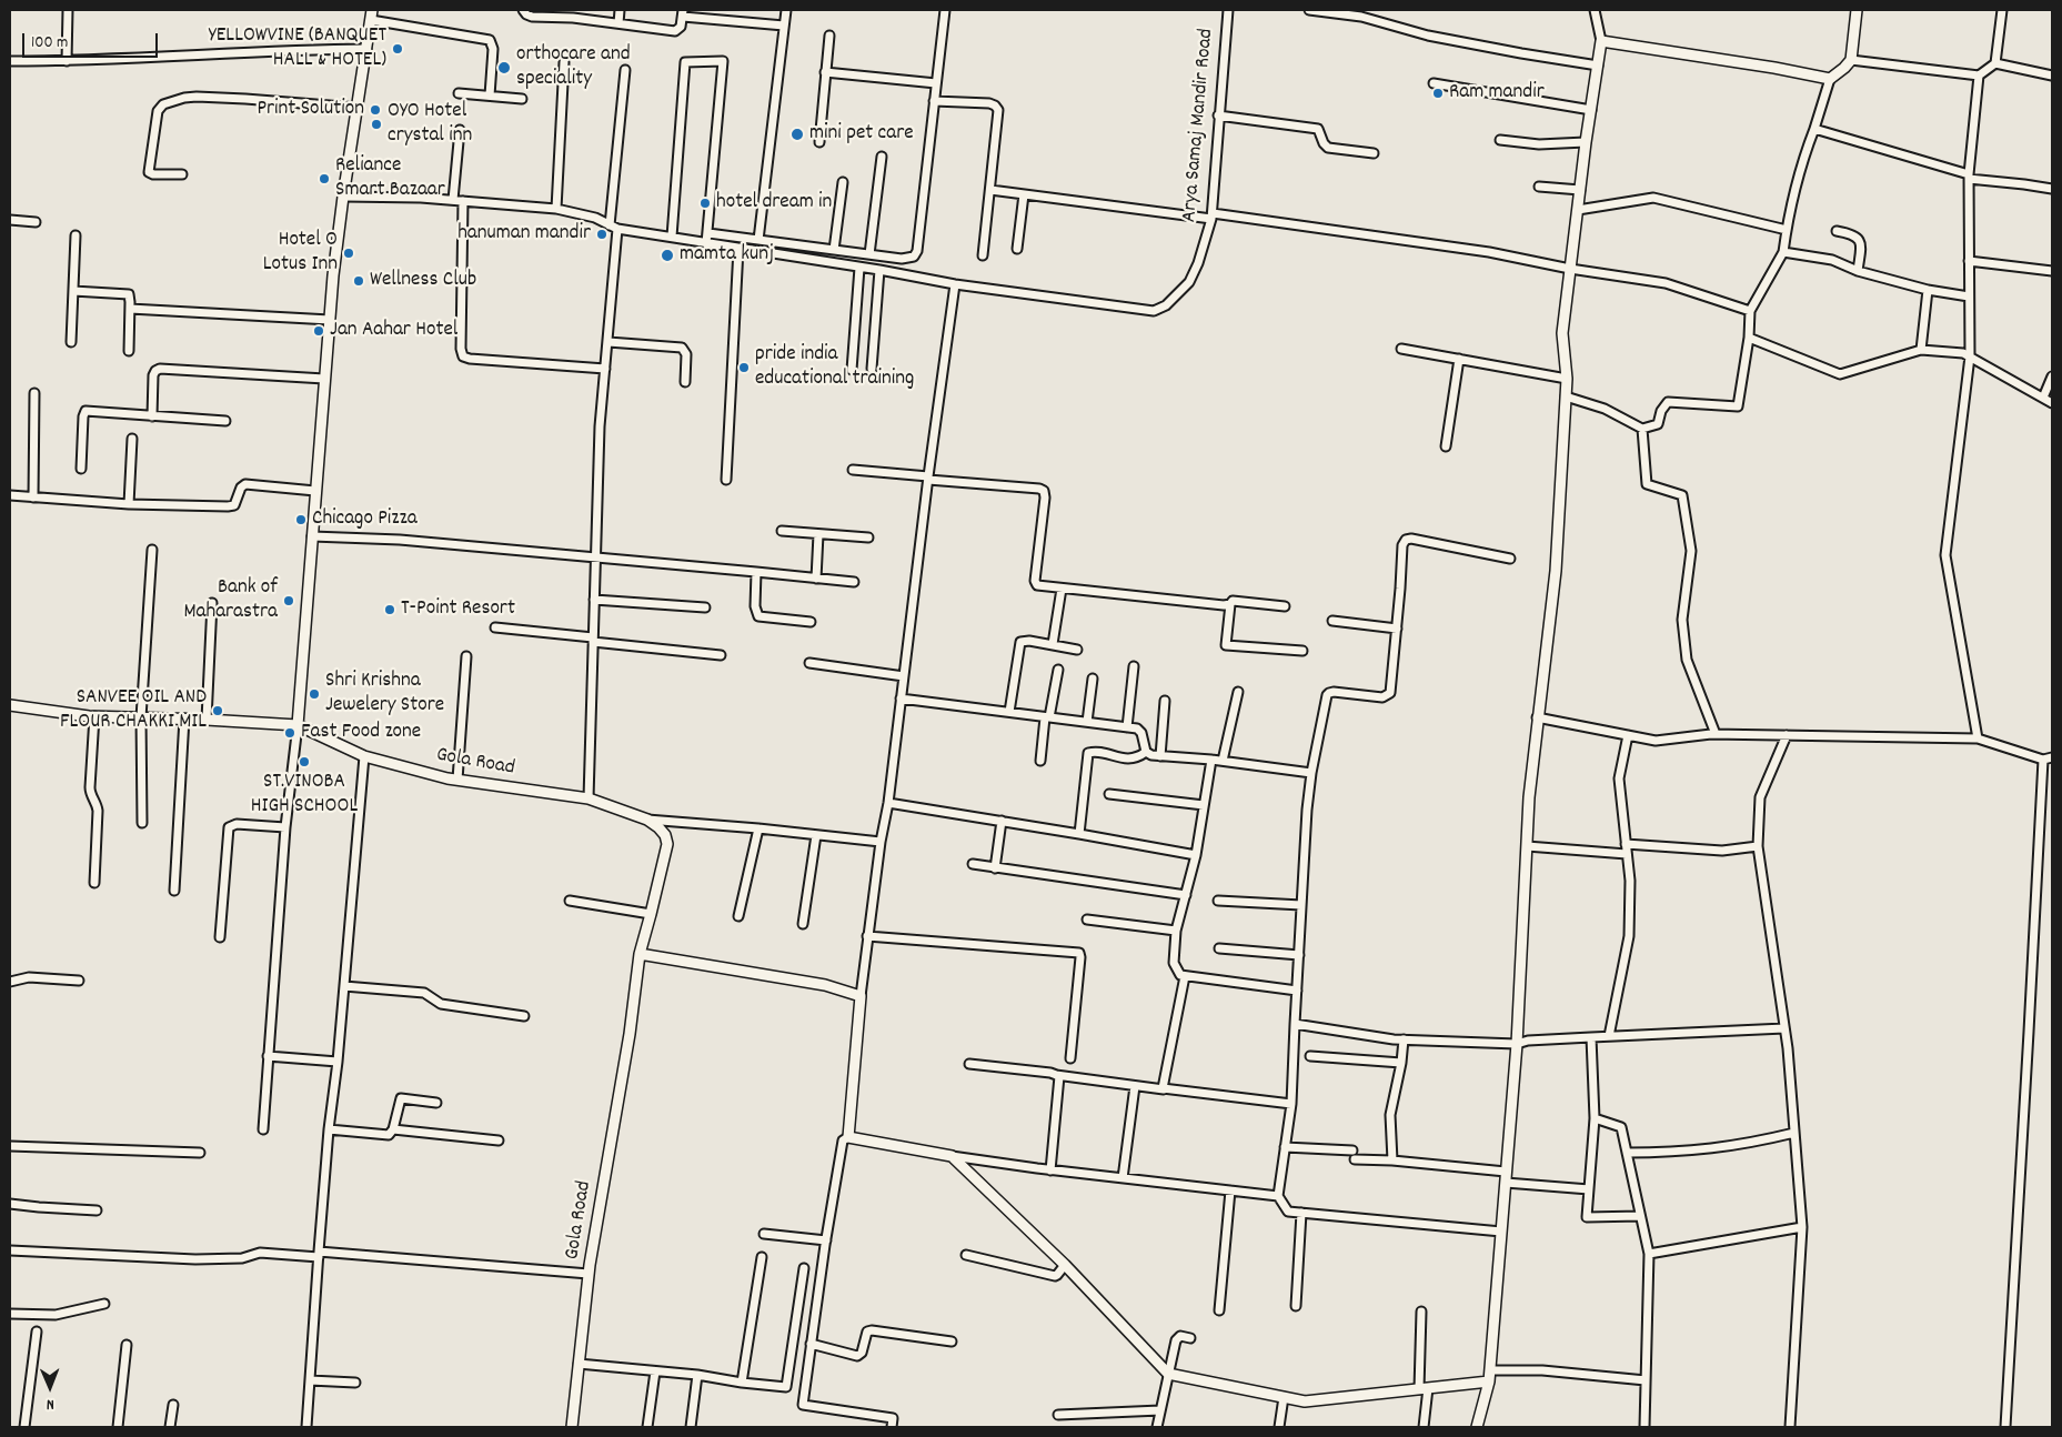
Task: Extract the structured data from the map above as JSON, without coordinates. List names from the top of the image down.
{
  "streets": {
    "street": ["Arya Samaj Mandir Road", "Gola Road"]
  },
  "places": [
    "YELLOWVINE (BANQUET HALL & HOTEL)",
    "orthocare and speciality",
    "Ram mandir",
    "Print Solution",
    "OYO Hotel crystal inn",
    "mini pet care",
    "Reliance Smart Bazaar",
    "hotel dream in",
    "hanuman mandir",
    "Hotel O Lotus Inn",
    "mamta kunj",
    "Wellness Club",
    "Jan Aahar Hotel",
    "pride india educational training",
    "Chicago Pizza",
    "Bank of Maharastra",
    "T-Point Resort",
    "Shri Krishna Jewelery Store",
    "SANVEE OIL AND FLOUR CHAKKI MIL",
    "Fast Food zone",
    "ST.VINOBA HIGH SCHOOL"
  ],
  "scale_bar": "100 m",
  "north": "bottom"
}
